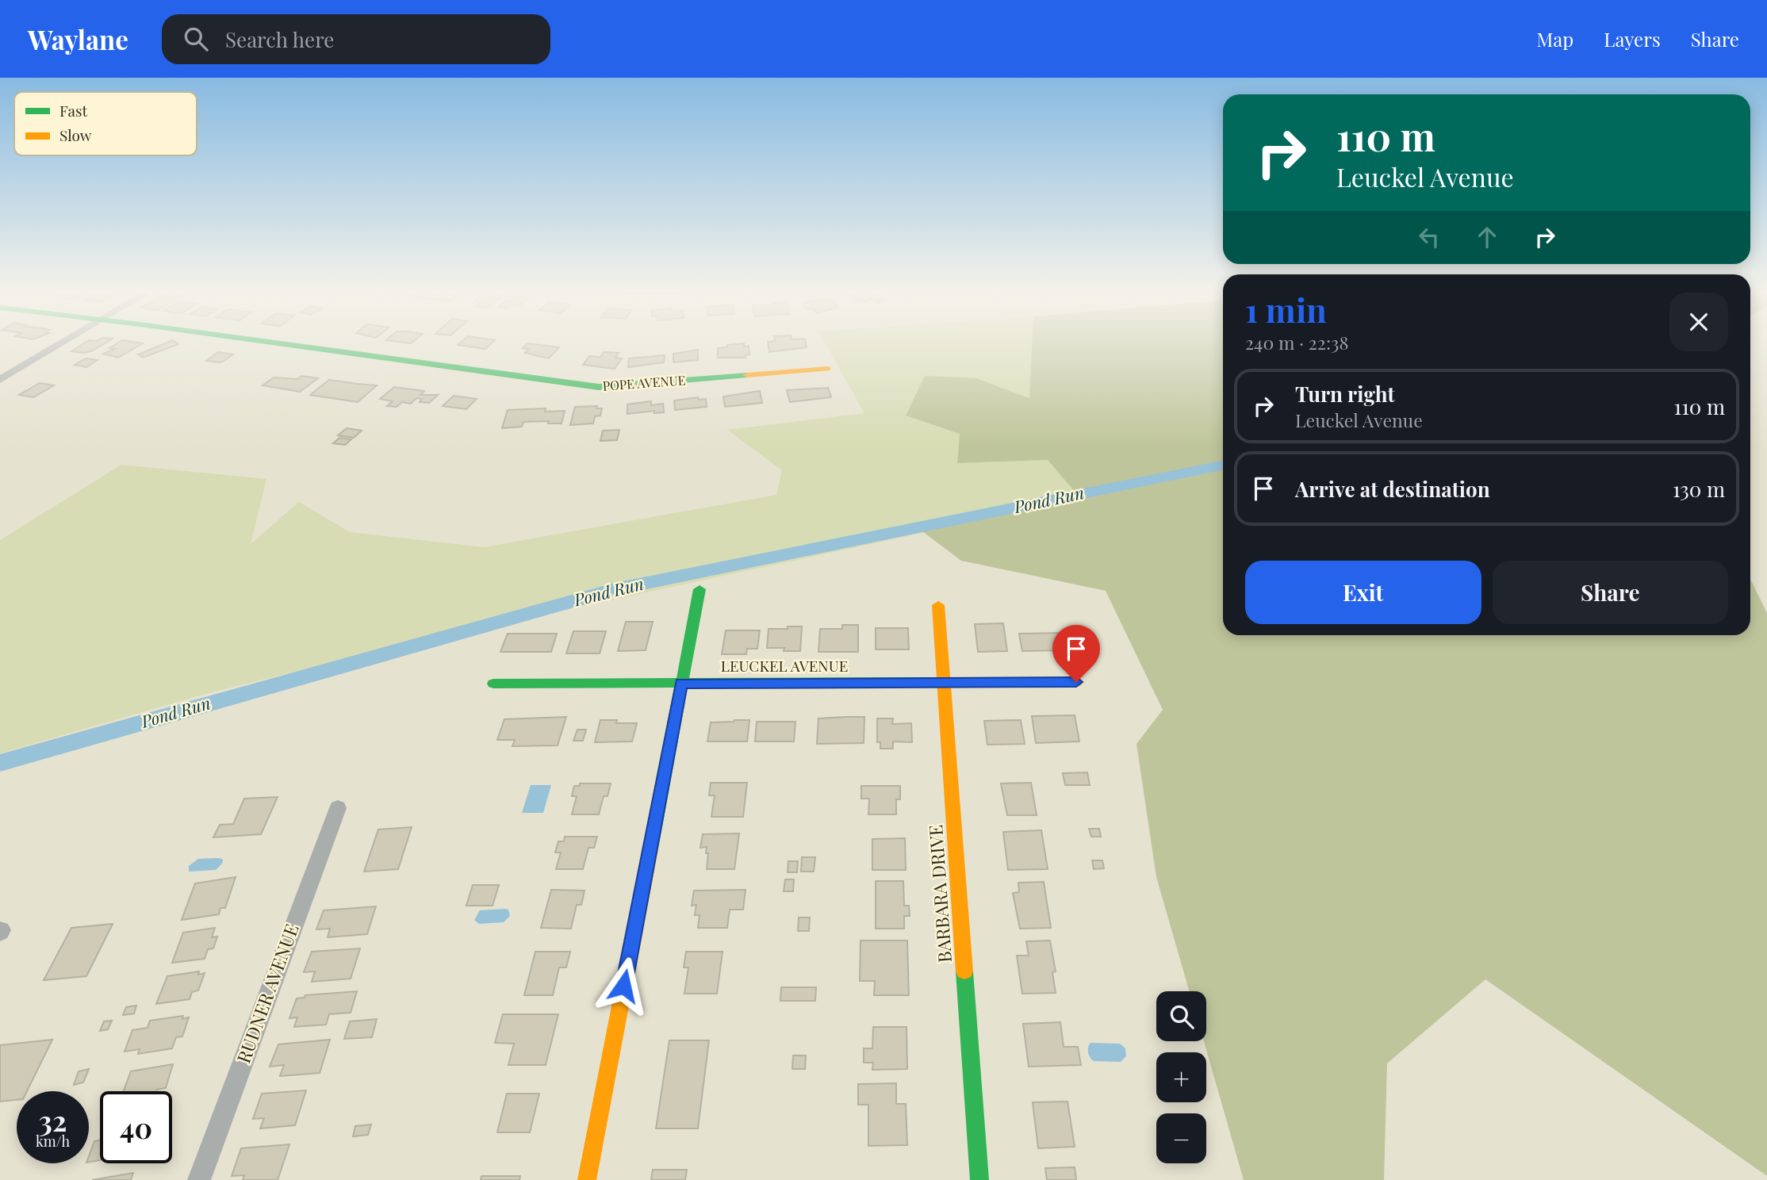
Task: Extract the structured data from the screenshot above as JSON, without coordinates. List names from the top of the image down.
{
  "streets": {
    "street": [
      "POPE AVENUE",
      "LEUCKEL AVENUE",
      "BARBARA DRIVE",
      "RUDNER AVENUE"
    ]
  },
  "crossings": [
    ["LEUCKEL AVENUE", "BARBARA DRIVE"]
  ],
  "water": ["Pond Run"],
  "legend": ["Fast", "Slow"],
  "page": {
    "header": "Waylane",
    "search": "Search here",
    "nav": ["Map", "Layers", "Share"],
    "turn": ["110 m", "Leuckel Avenue"],
    "heading": ["1 min", "240 m · 22:38"],
    "list": [
      {
        "name": "Turn right",
        "note": "Leuckel Avenue",
        "value": "110 m"
      },
      {
        "name": "Arrive at destination",
        "value": "130 m"
      }
    ],
    "buttons": ["Exit", "Share"],
    "map_buttons": ["+", "−"],
    "speed": "32 km/h",
    "limit": "40"
  }
}
